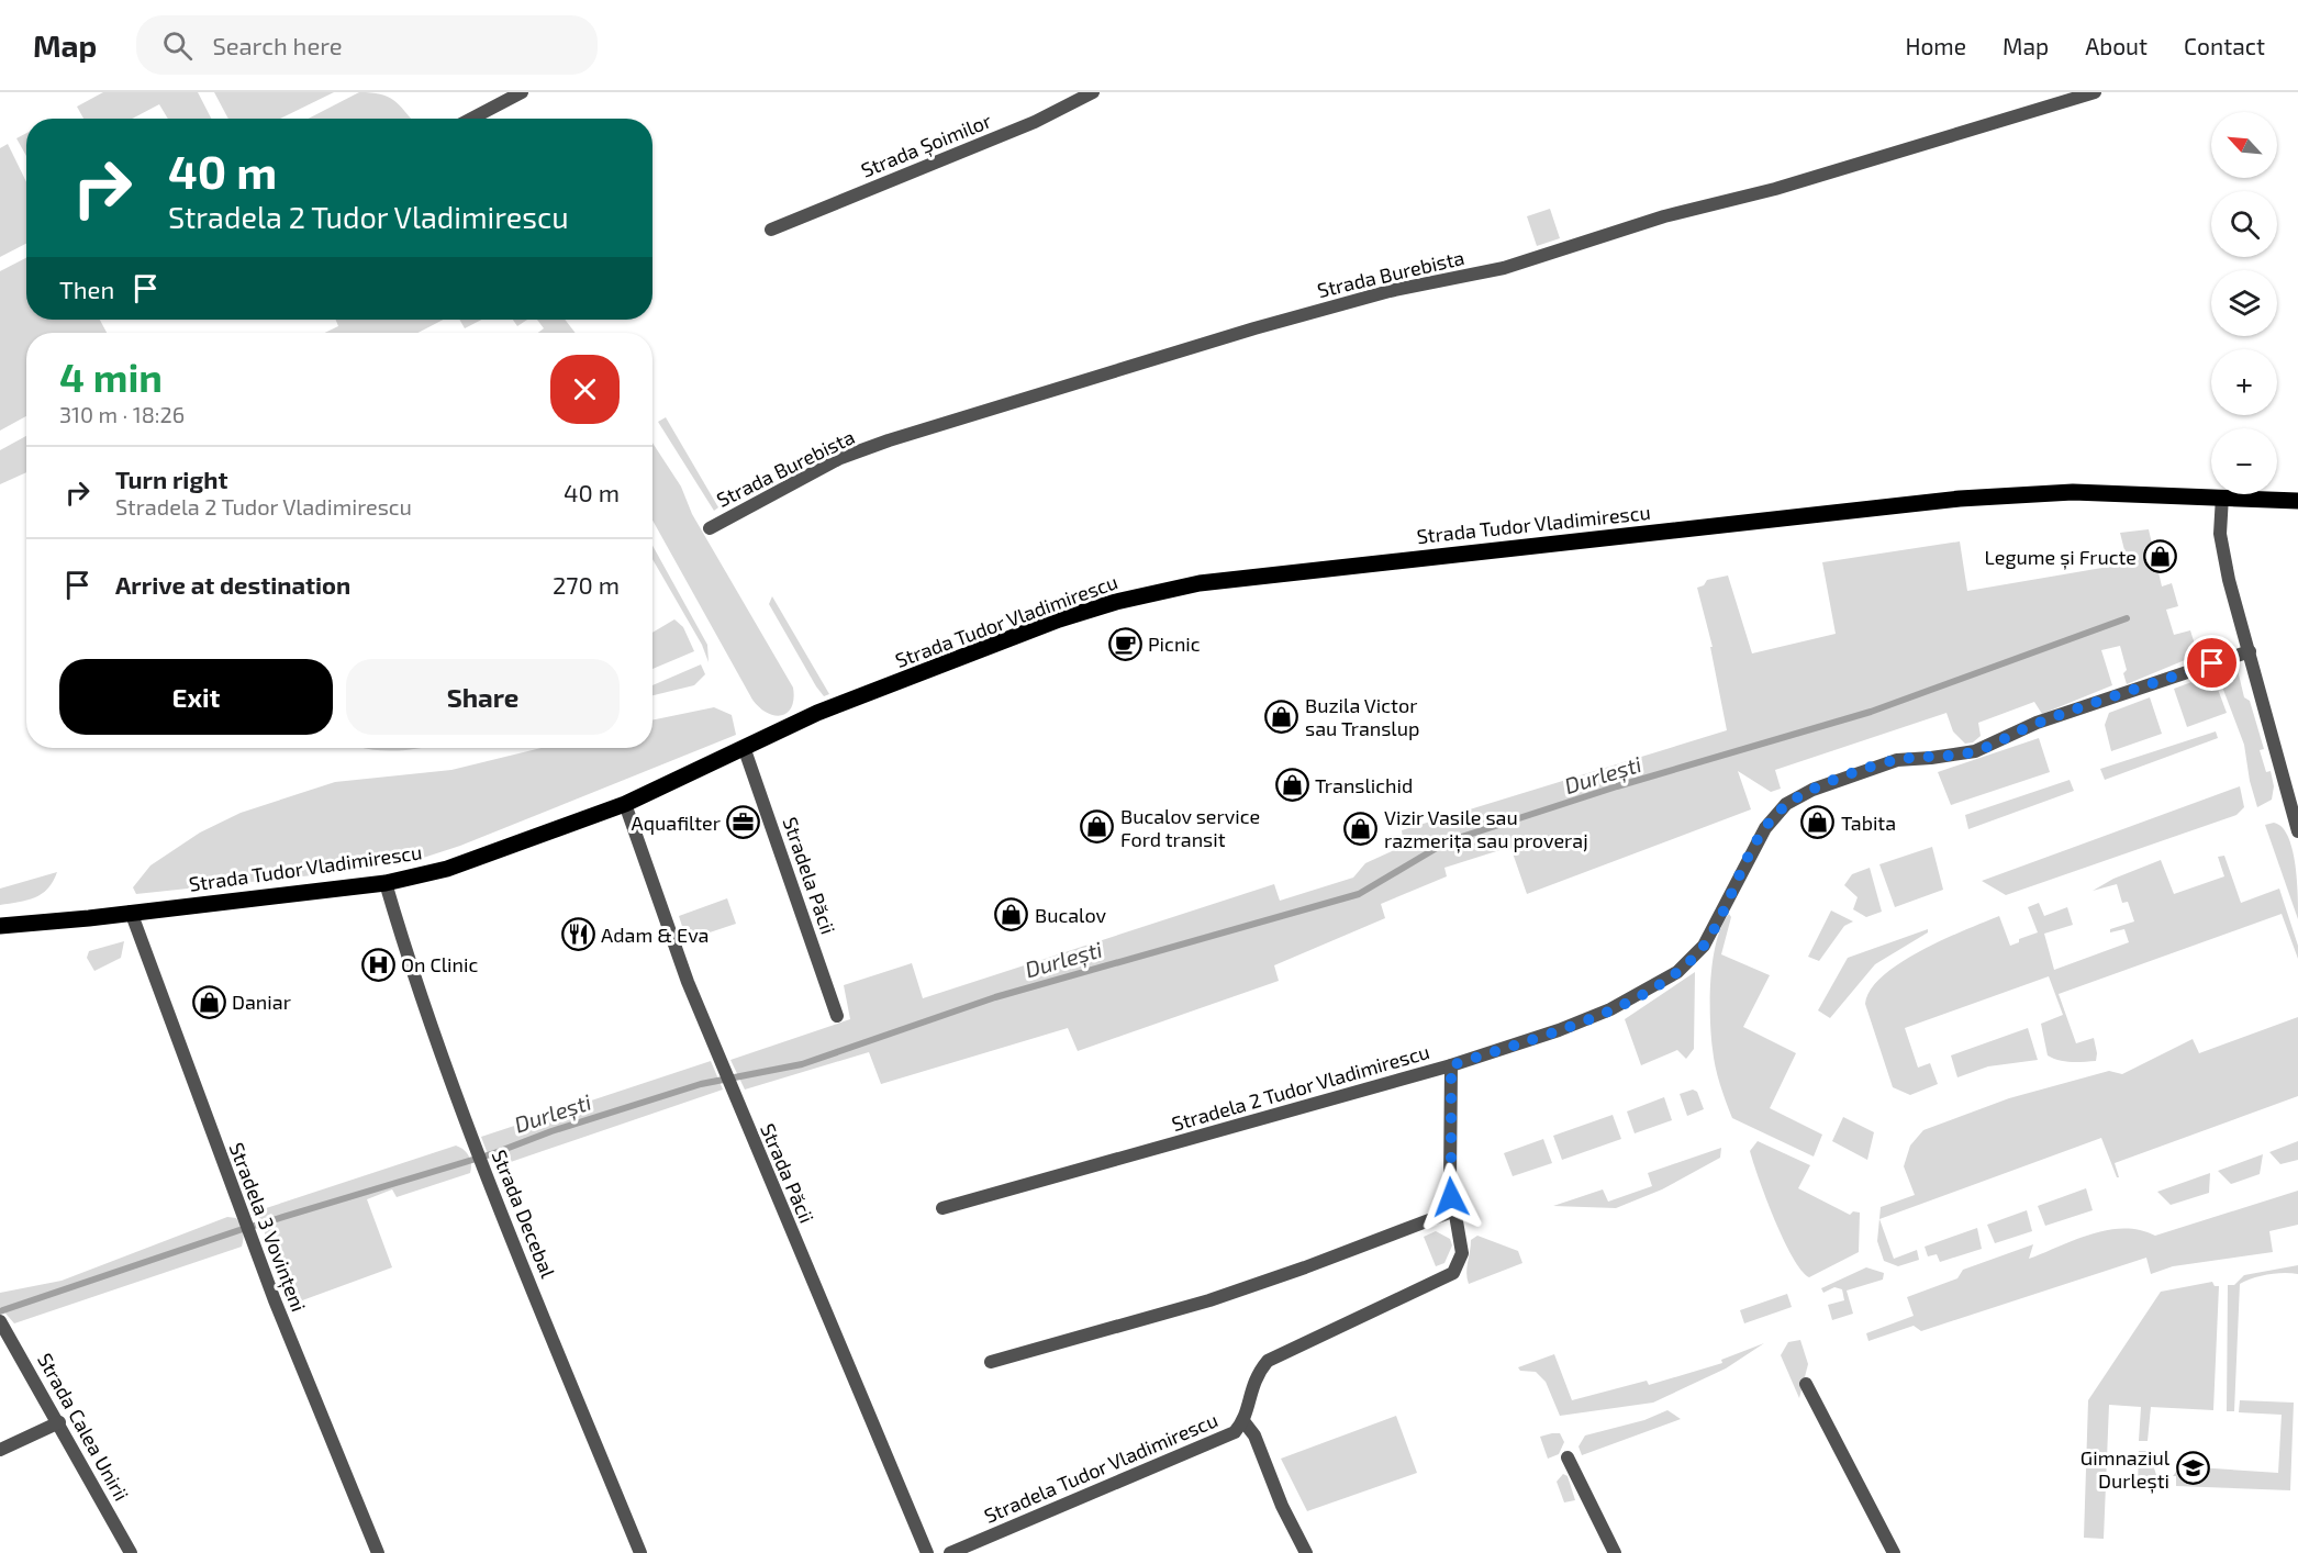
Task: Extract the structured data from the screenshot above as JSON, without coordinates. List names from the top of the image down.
{
  "streets": {
    "main road": ["Strada Tudor Vladimirescu"],
    "street": [
      "Strada Șoimilor",
      "Strada Burebista",
      "Stradela Păcii",
      "Stradela 2 Tudor Vladimirescu",
      "Strada Păcii",
      "Strada Decebal",
      "Stradela 3 Vovințeni",
      "Strada Calea Unirii",
      "Stradela Tudor Vladimirescu"
    ]
  },
  "crossings": [
    ["Strada Tudor Vladimirescu", "Stradela Păcii"],
    ["Strada Tudor Vladimirescu", "Strada Păcii"],
    ["Strada Tudor Vladimirescu", "Strada Decebal"],
    ["Strada Tudor Vladimirescu", "Stradela 3 Vovințeni"],
    ["Stradela 2 Tudor Vladimirescu", "Stradela Tudor Vladimirescu"]
  ],
  "water": ["Durlești"],
  "places": {
    "shop": [
      "Legume și Fructe",
      "Buzila Victor sau Translup",
      "Translichid",
      "Tabita",
      "Bucalov service Ford transit",
      "Vizir Vasile sau razmerița sau proveraj",
      "Bucalov",
      "Daniar"
    ],
    "cafe": ["Picnic"],
    "office": ["Aquafilter"],
    "restaurant": ["Adam & Eva"],
    "hospital": ["On Clinic"],
    "school or university": ["Gimnaziul Durlești"]
  },
  "north": "top left",
  "page": {
    "header": "Map",
    "search": "Search here",
    "nav": [
      "Home",
      "Map",
      "About",
      "Contact"
    ],
    "map_buttons": ["+", "−"],
    "turn": ["40 m", "Stradela 2 Tudor Vladimirescu"],
    "then": "Then",
    "heading": ["4 min", "310 m · 18:26"],
    "list": [
      {
        "name": "Turn right",
        "note": "Stradela 2 Tudor Vladimirescu",
        "value": "40 m"
      },
      {
        "name": "Arrive at destination",
        "value": "270 m"
      }
    ],
    "buttons": ["Exit", "Share"]
  }
}
